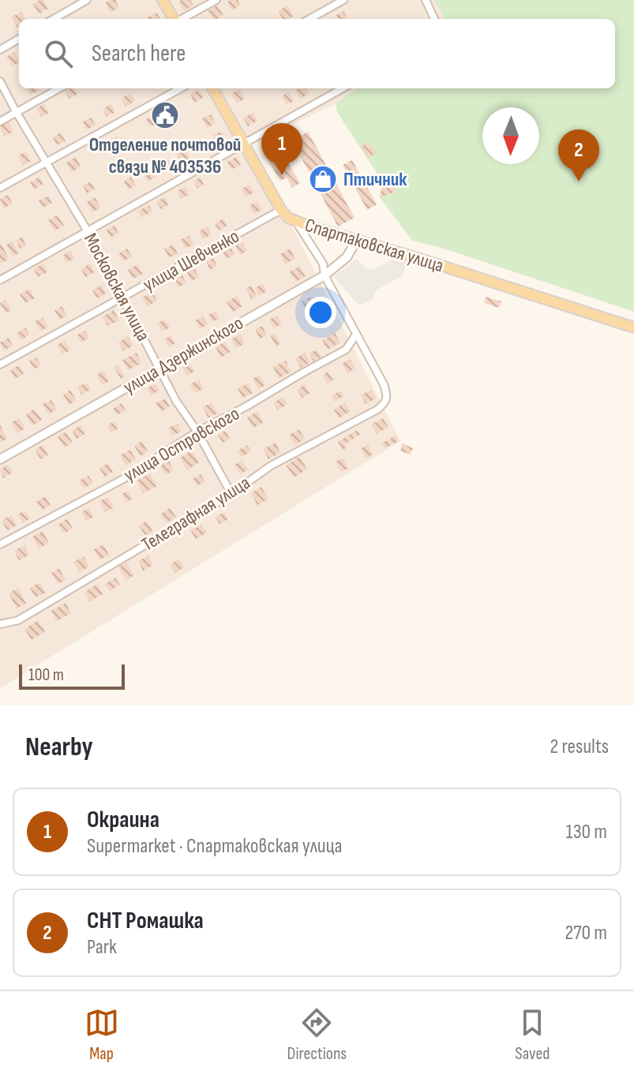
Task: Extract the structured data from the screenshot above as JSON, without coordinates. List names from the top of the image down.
{
  "streets": {
    "main road": ["Спартаковская улица"],
    "street": [
      "улица Шевченко",
      "Московская улица",
      "улица Дзержинского",
      "улица Островского",
      "Телеграфная улица"
    ]
  },
  "crossings": [
    ["Спартаковская улица", "улица Шевченко"],
    ["Спартаковская улица", "улица Дзержинского"],
    ["улица Шевченко", "Московская улица"],
    ["Московская улица", "улица Дзержинского"],
    ["Московская улица", "улица Островского"],
    ["Московская улица", "Телеграфная улица"],
    ["улица Островского", "Телеграфная улица"]
  ],
  "places": {
    "public building": ["Отделение почтовой связи № 403536"],
    "shop": ["Птичник"]
  },
  "scale_bar": "100 m",
  "north": "bottom",
  "page": {
    "search": "Search here",
    "pins": ["1", "2"],
    "scale": "100 m",
    "heading": ["Nearby", "2 results"],
    "list": [
      {
        "mark": "1",
        "name": "Окраина",
        "note": "Supermarket · Спартаковская улица",
        "value": "130 m"
      },
      {
        "mark": "2",
        "name": "СНТ Ромашка",
        "note": "Park",
        "value": "270 m"
      }
    ],
    "nav": ["Map", "Directions", "Saved"]
  }
}
